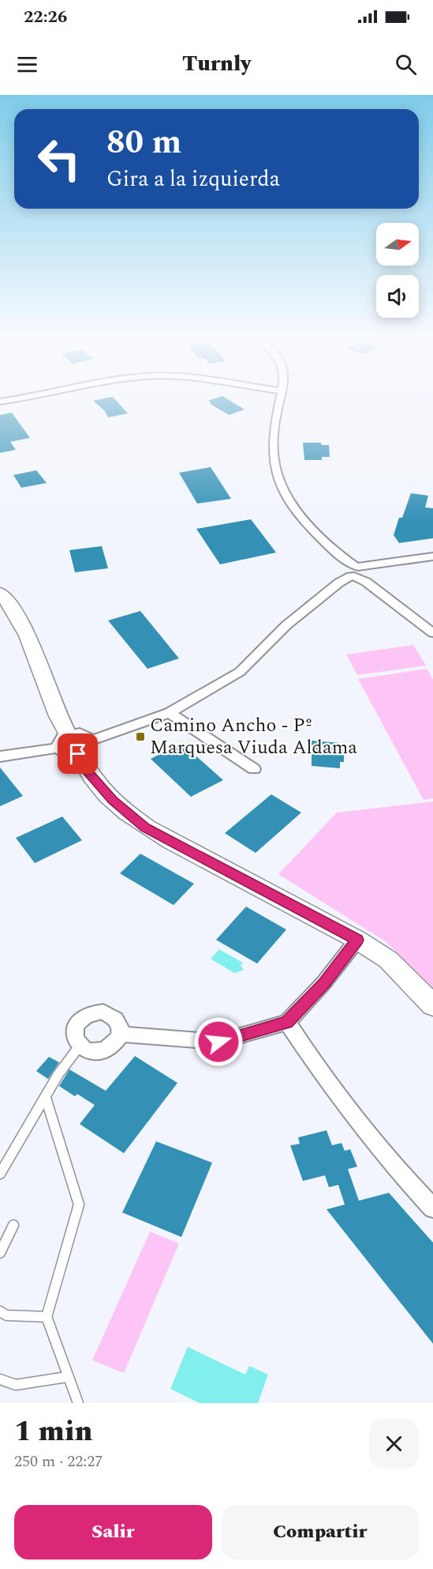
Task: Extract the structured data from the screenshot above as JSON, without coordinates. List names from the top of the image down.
{
  "places": {
    "transit": ["Camino Ancho - Pº Marquesa Viuda Aldama"]
  },
  "north": "right",
  "page": {
    "status": "22:26",
    "header": "Turnly",
    "turn": ["80 m", "Gira a la izquierda"],
    "heading": ["1 min", "250 m · 22:27"],
    "buttons": ["Salir", "Compartir"]
  }
}
